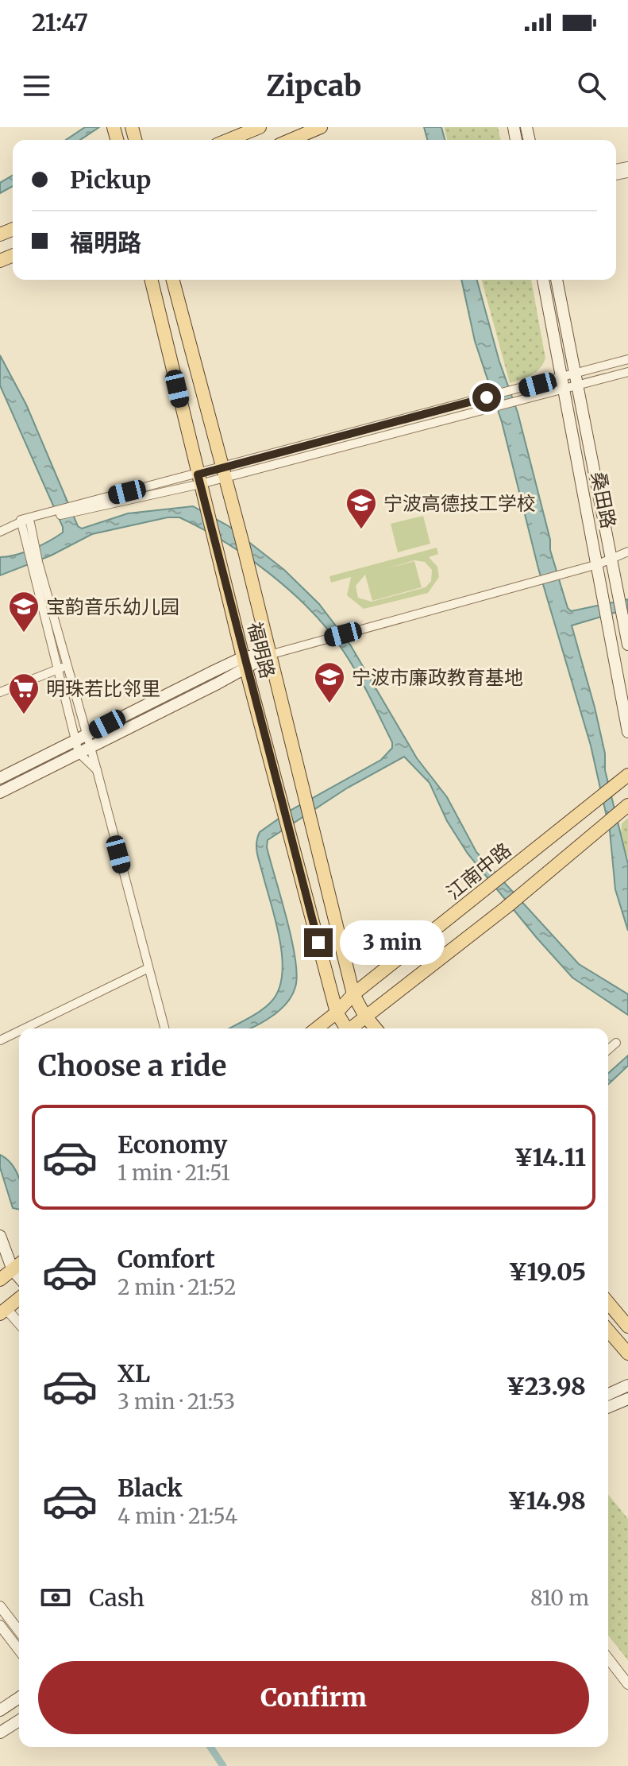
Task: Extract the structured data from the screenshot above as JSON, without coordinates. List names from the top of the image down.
{
  "streets": {
    "main road": ["桑田路", "福明路", "江南中路"]
  },
  "crossings": [
    ["福明路", "江南中路"]
  ],
  "places": {
    "school or university": ["宁波高德技工学校", "宝韵音乐幼儿园", "宁波市廉政教育基地"],
    "supermarket": ["明珠若比邻里"]
  },
  "page": {
    "status": "21:47",
    "header": "Zipcab",
    "banner": ["Pickup", "福明路"],
    "bubble": "3 min",
    "heading": "Choose a ride",
    "list": [
      {
        "name": "Economy",
        "note": "1 min · 21:51",
        "value": "¥14.11"
      },
      {
        "name": "Comfort",
        "note": "2 min · 21:52",
        "value": "¥19.05"
      },
      {
        "name": "XL",
        "note": "3 min · 21:53",
        "value": "¥23.98"
      },
      {
        "name": "Black",
        "note": "4 min · 21:54",
        "value": "¥14.98"
      }
    ],
    "pay": ["Cash", "810 m"],
    "buttons": "Confirm"
  }
}
